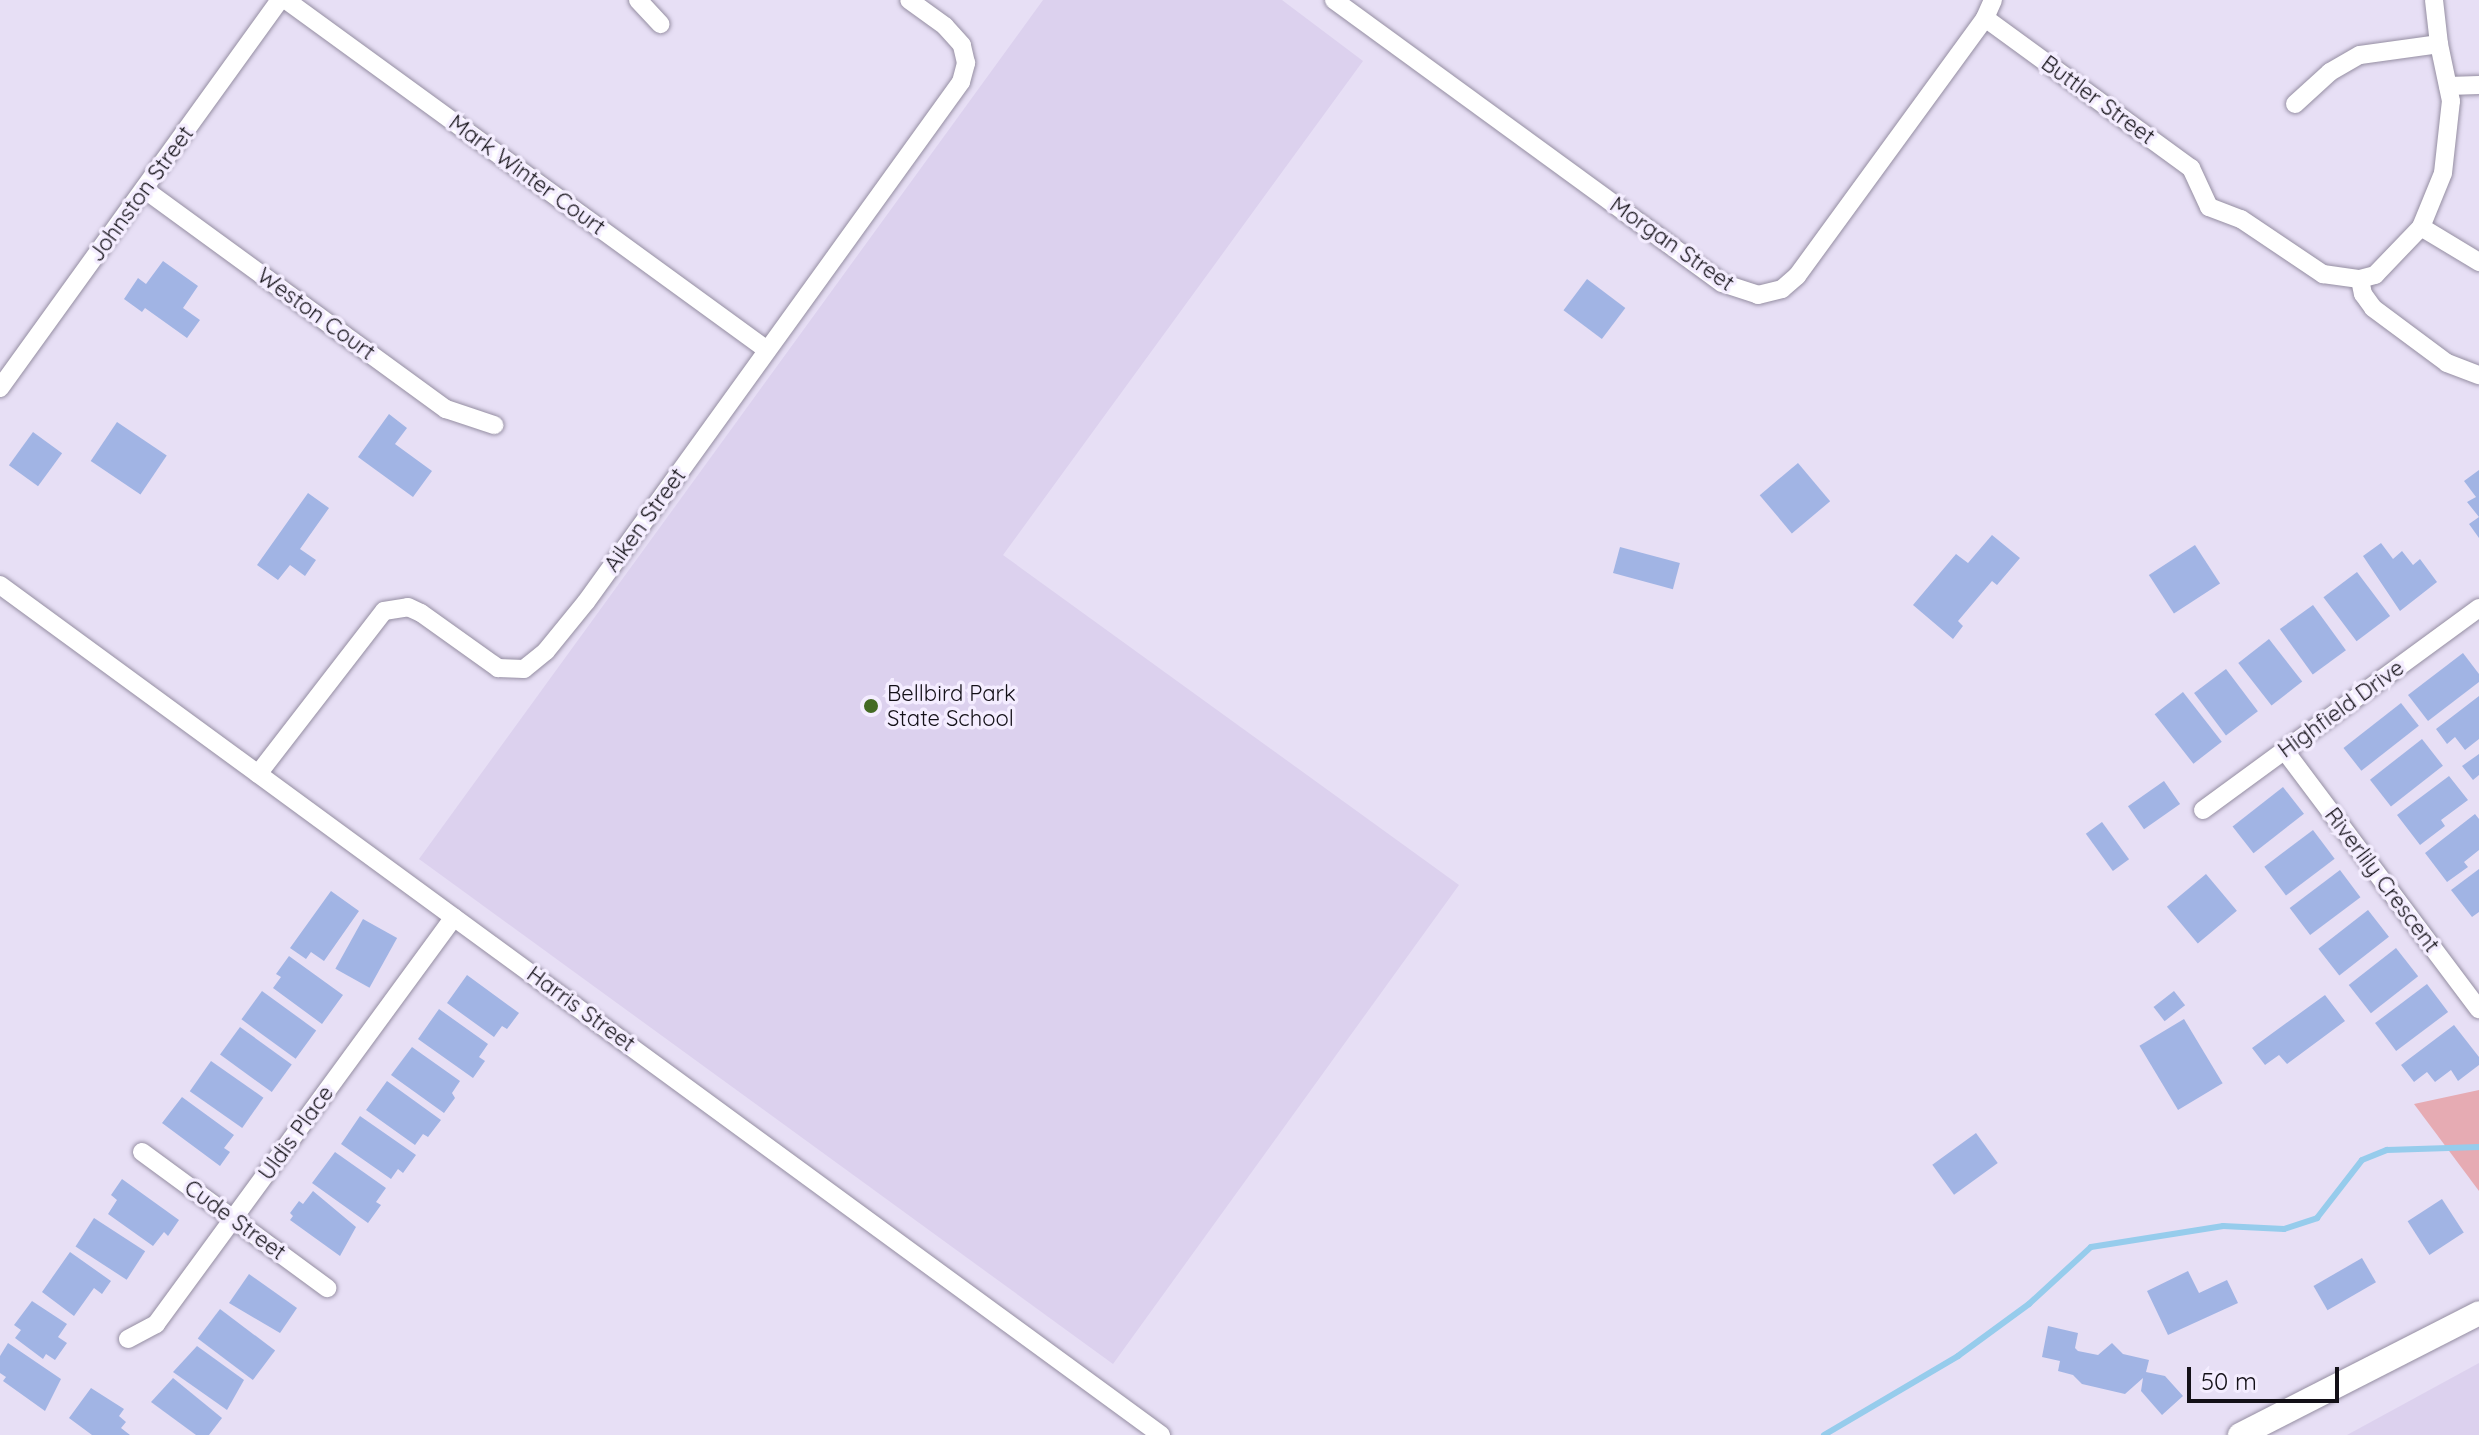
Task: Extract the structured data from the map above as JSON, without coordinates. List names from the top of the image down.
{
  "streets": {
    "street": [
      "Buttler Street",
      "Mark Winter Court",
      "Johnston Street",
      "Morgan Street",
      "Weston Court",
      "Aiken Street",
      "Highfield Drive",
      "Riverlily Crescent",
      "Harris Street",
      "Uldis Place",
      "Cude Street"
    ]
  },
  "crossings": [
    ["Buttler Street", "Morgan Street"],
    ["Mark Winter Court", "Johnston Street"],
    ["Mark Winter Court", "Aiken Street"],
    ["Johnston Street", "Weston Court"],
    ["Aiken Street", "Harris Street"],
    ["Highfield Drive", "Riverlily Crescent"],
    ["Harris Street", "Uldis Place"],
    ["Uldis Place", "Cude Street"]
  ],
  "places": ["Bellbird Park State School"],
  "scale_bar": "50 m"
}
